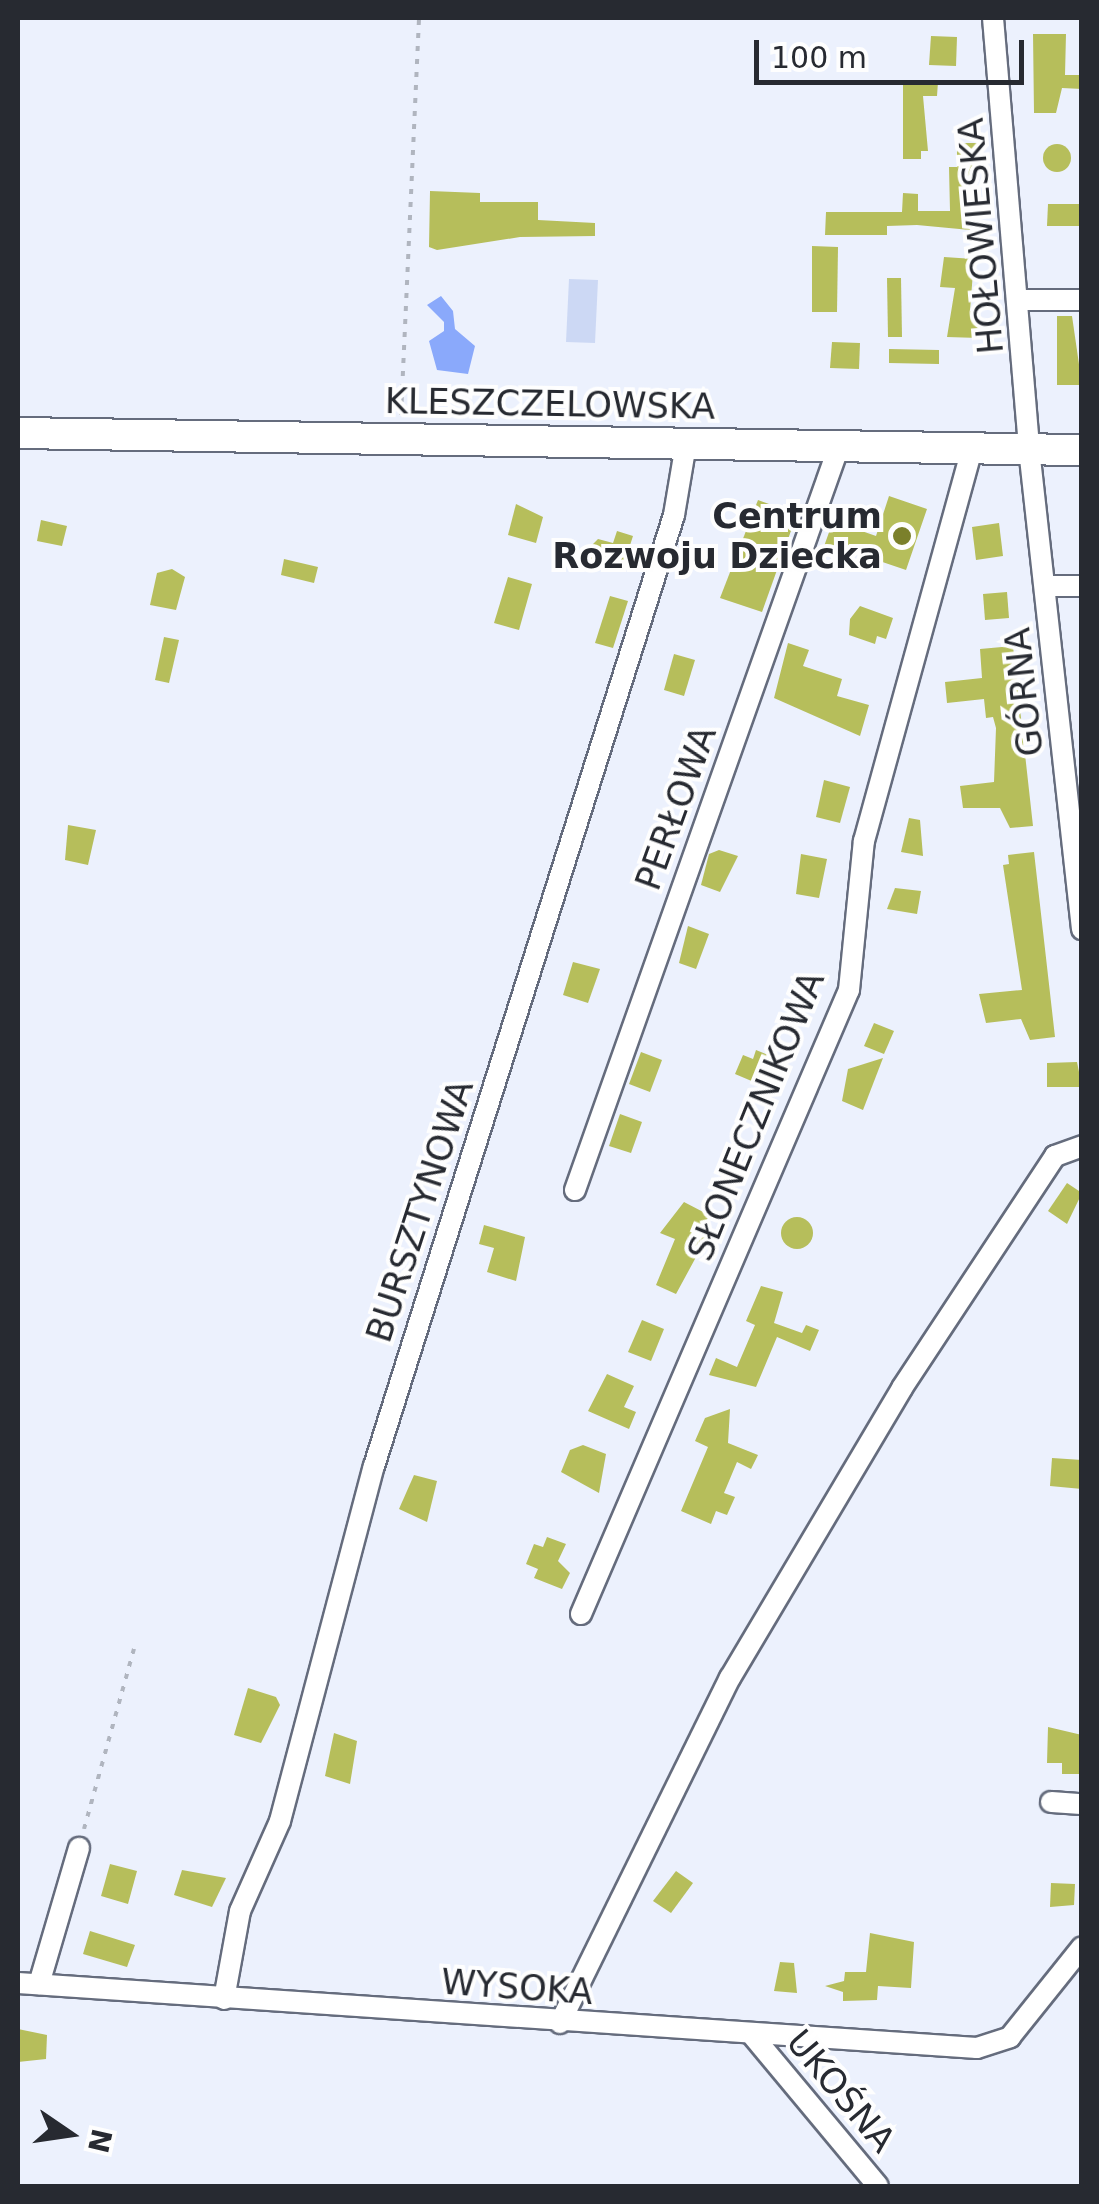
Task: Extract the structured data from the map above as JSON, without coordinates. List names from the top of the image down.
{
  "streets": {
    "main road": ["KLESZCZELOWSKA"],
    "street": [
      "HOŁOWIESKA",
      "GÓRNA",
      "PERŁOWA",
      "SŁONECZNIKOWA",
      "BURSZTYNOWA",
      "WYSOKA",
      "UKOŚNA"
    ]
  },
  "crossings": [
    ["HOŁOWIESKA", "KLESZCZELOWSKA"],
    ["HOŁOWIESKA", "GÓRNA"],
    ["KLESZCZELOWSKA", "GÓRNA"],
    ["KLESZCZELOWSKA", "PERŁOWA"],
    ["KLESZCZELOWSKA", "SŁONECZNIKOWA"],
    ["KLESZCZELOWSKA", "BURSZTYNOWA"],
    ["BURSZTYNOWA", "WYSOKA"],
    ["WYSOKA", "UKOŚNA"]
  ],
  "places": ["Centrum Rozwoju Dziecka"],
  "scale_bar": "100 m",
  "north": "right"
}
